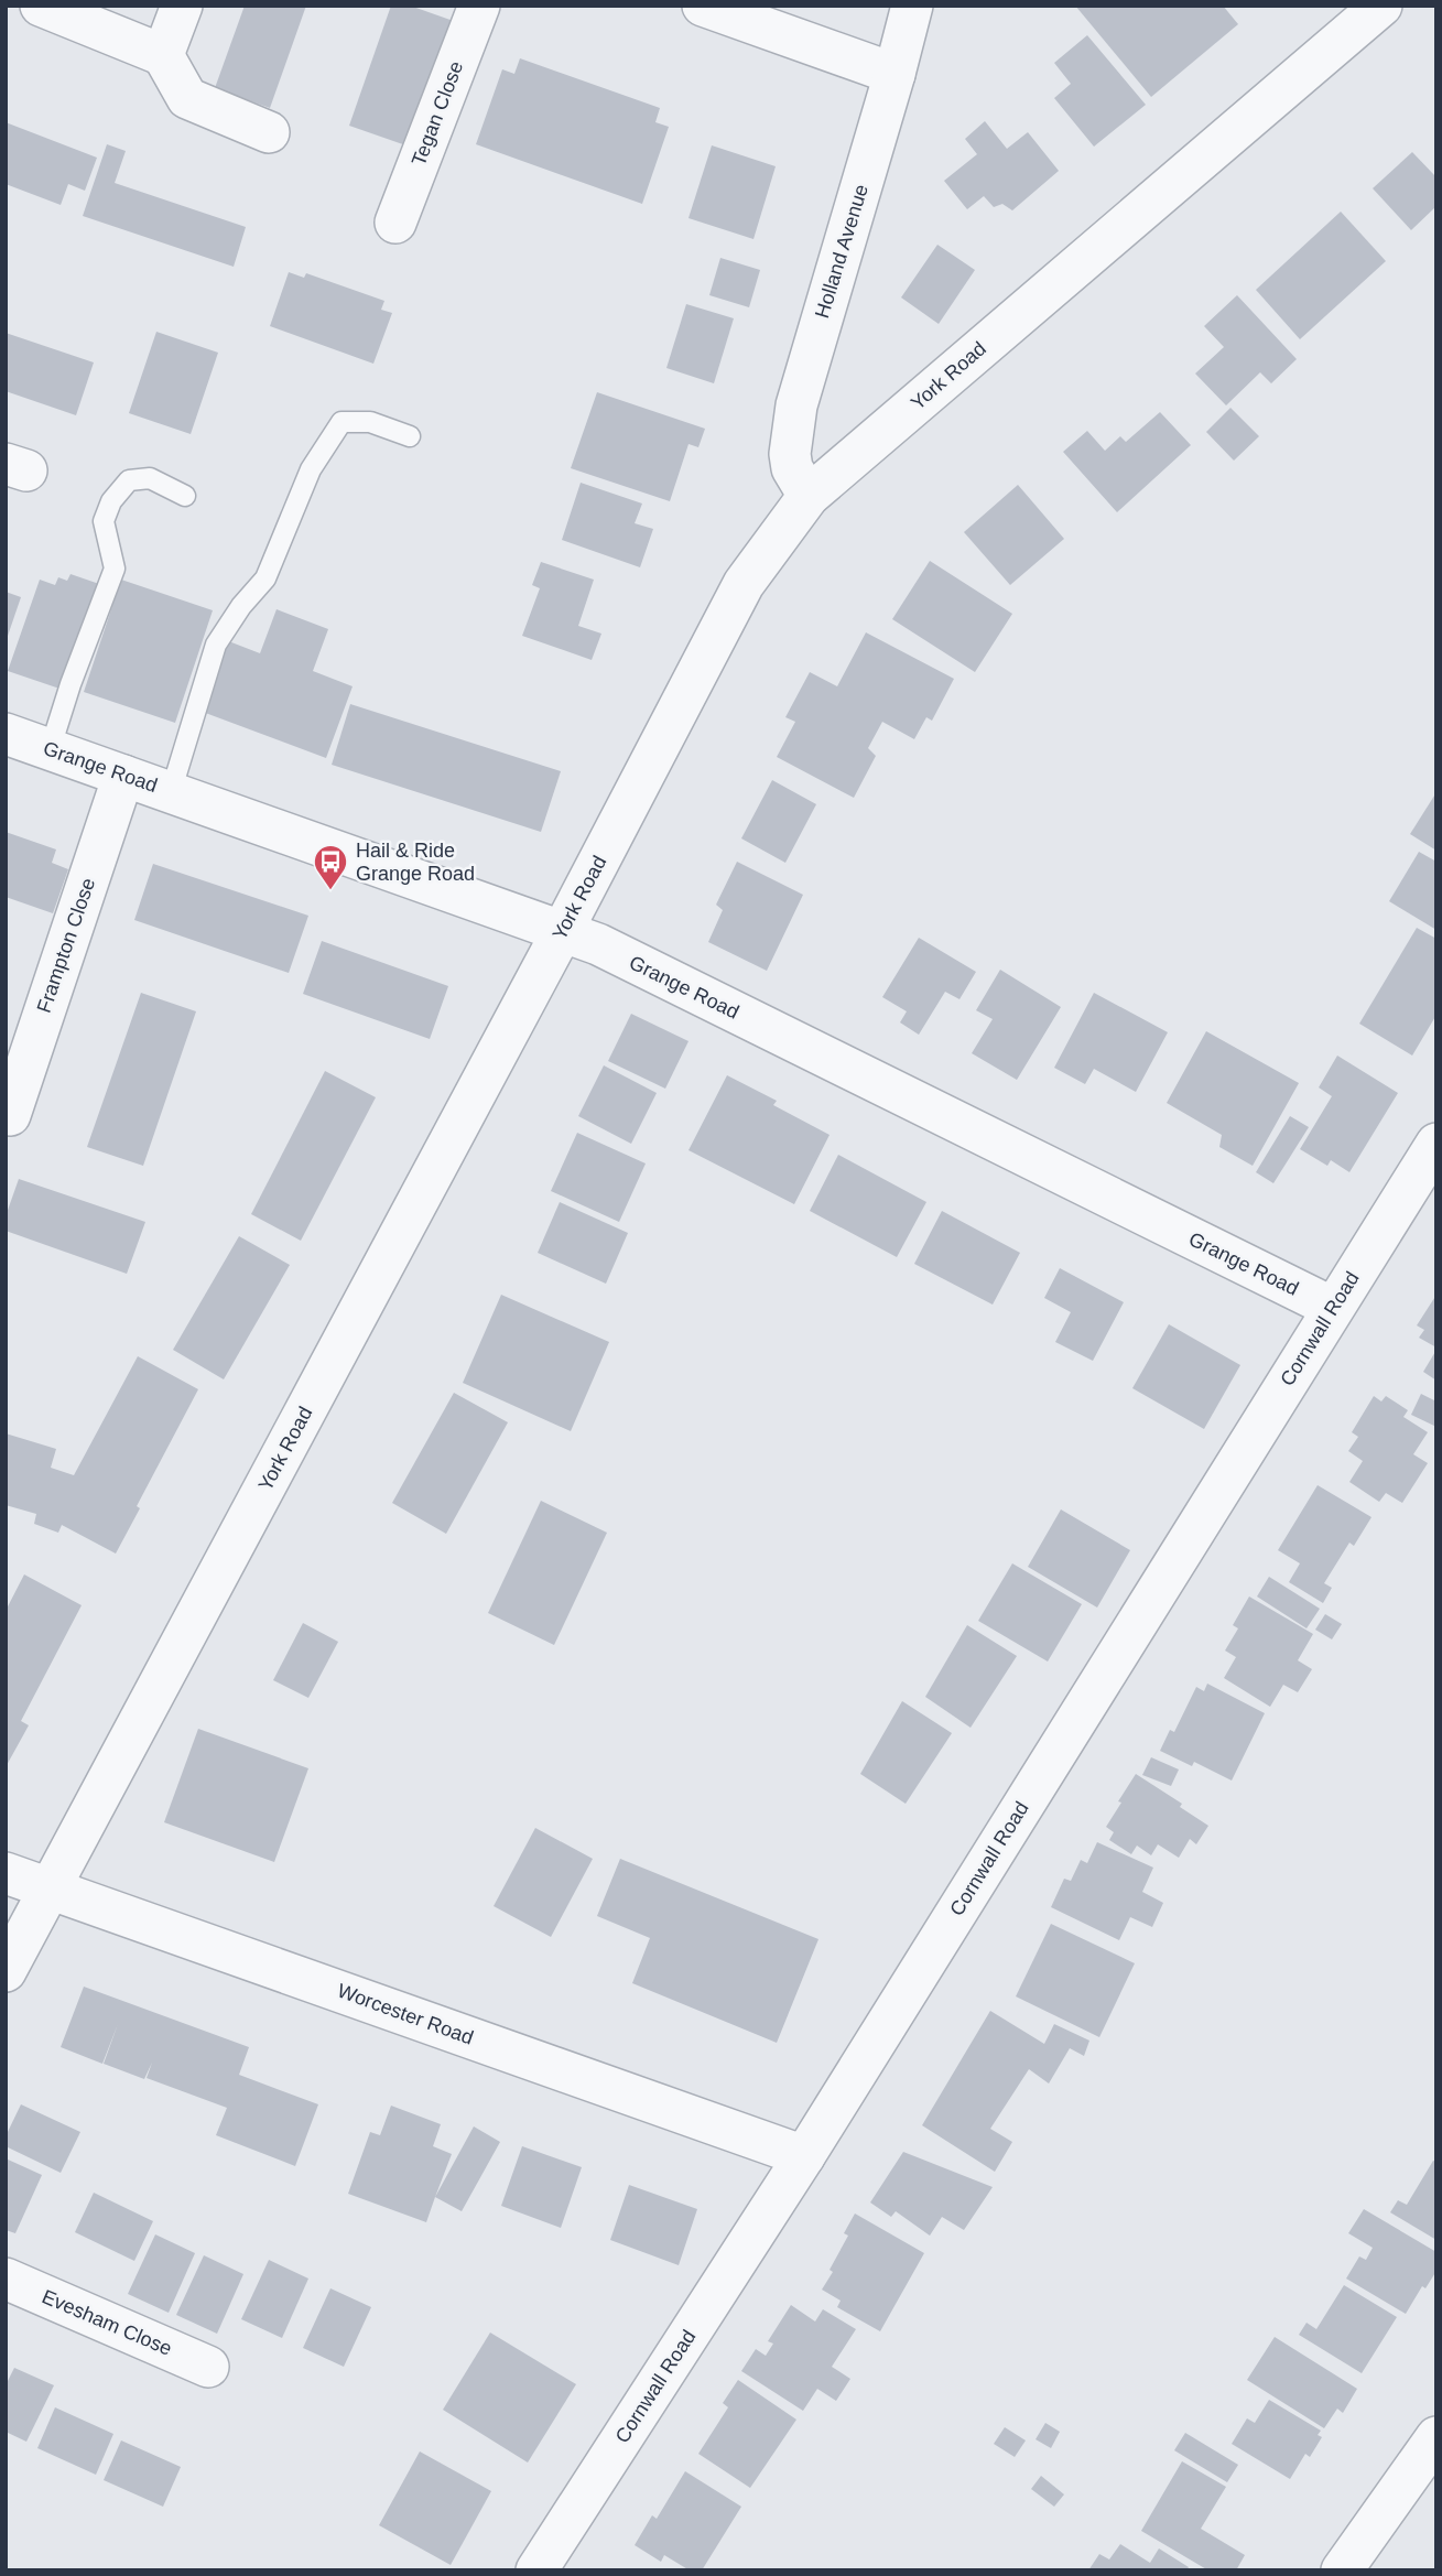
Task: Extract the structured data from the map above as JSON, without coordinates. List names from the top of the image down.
{
  "streets": {
    "street": [
      "Tegan Close",
      "Holland Avenue",
      "York Road",
      "Grange Road",
      "Frampton Close",
      "Cornwall Road",
      "Worcester Road",
      "Evesham Close"
    ]
  },
  "crossings": [
    ["Holland Avenue", "York Road"],
    ["York Road", "Grange Road"],
    ["York Road", "Worcester Road"],
    ["Grange Road", "Frampton Close"],
    ["Grange Road", "Cornwall Road"],
    ["Cornwall Road", "Worcester Road"]
  ],
  "places": {
    "bus stop": ["Hail & Ride Grange Road"]
  }
}
